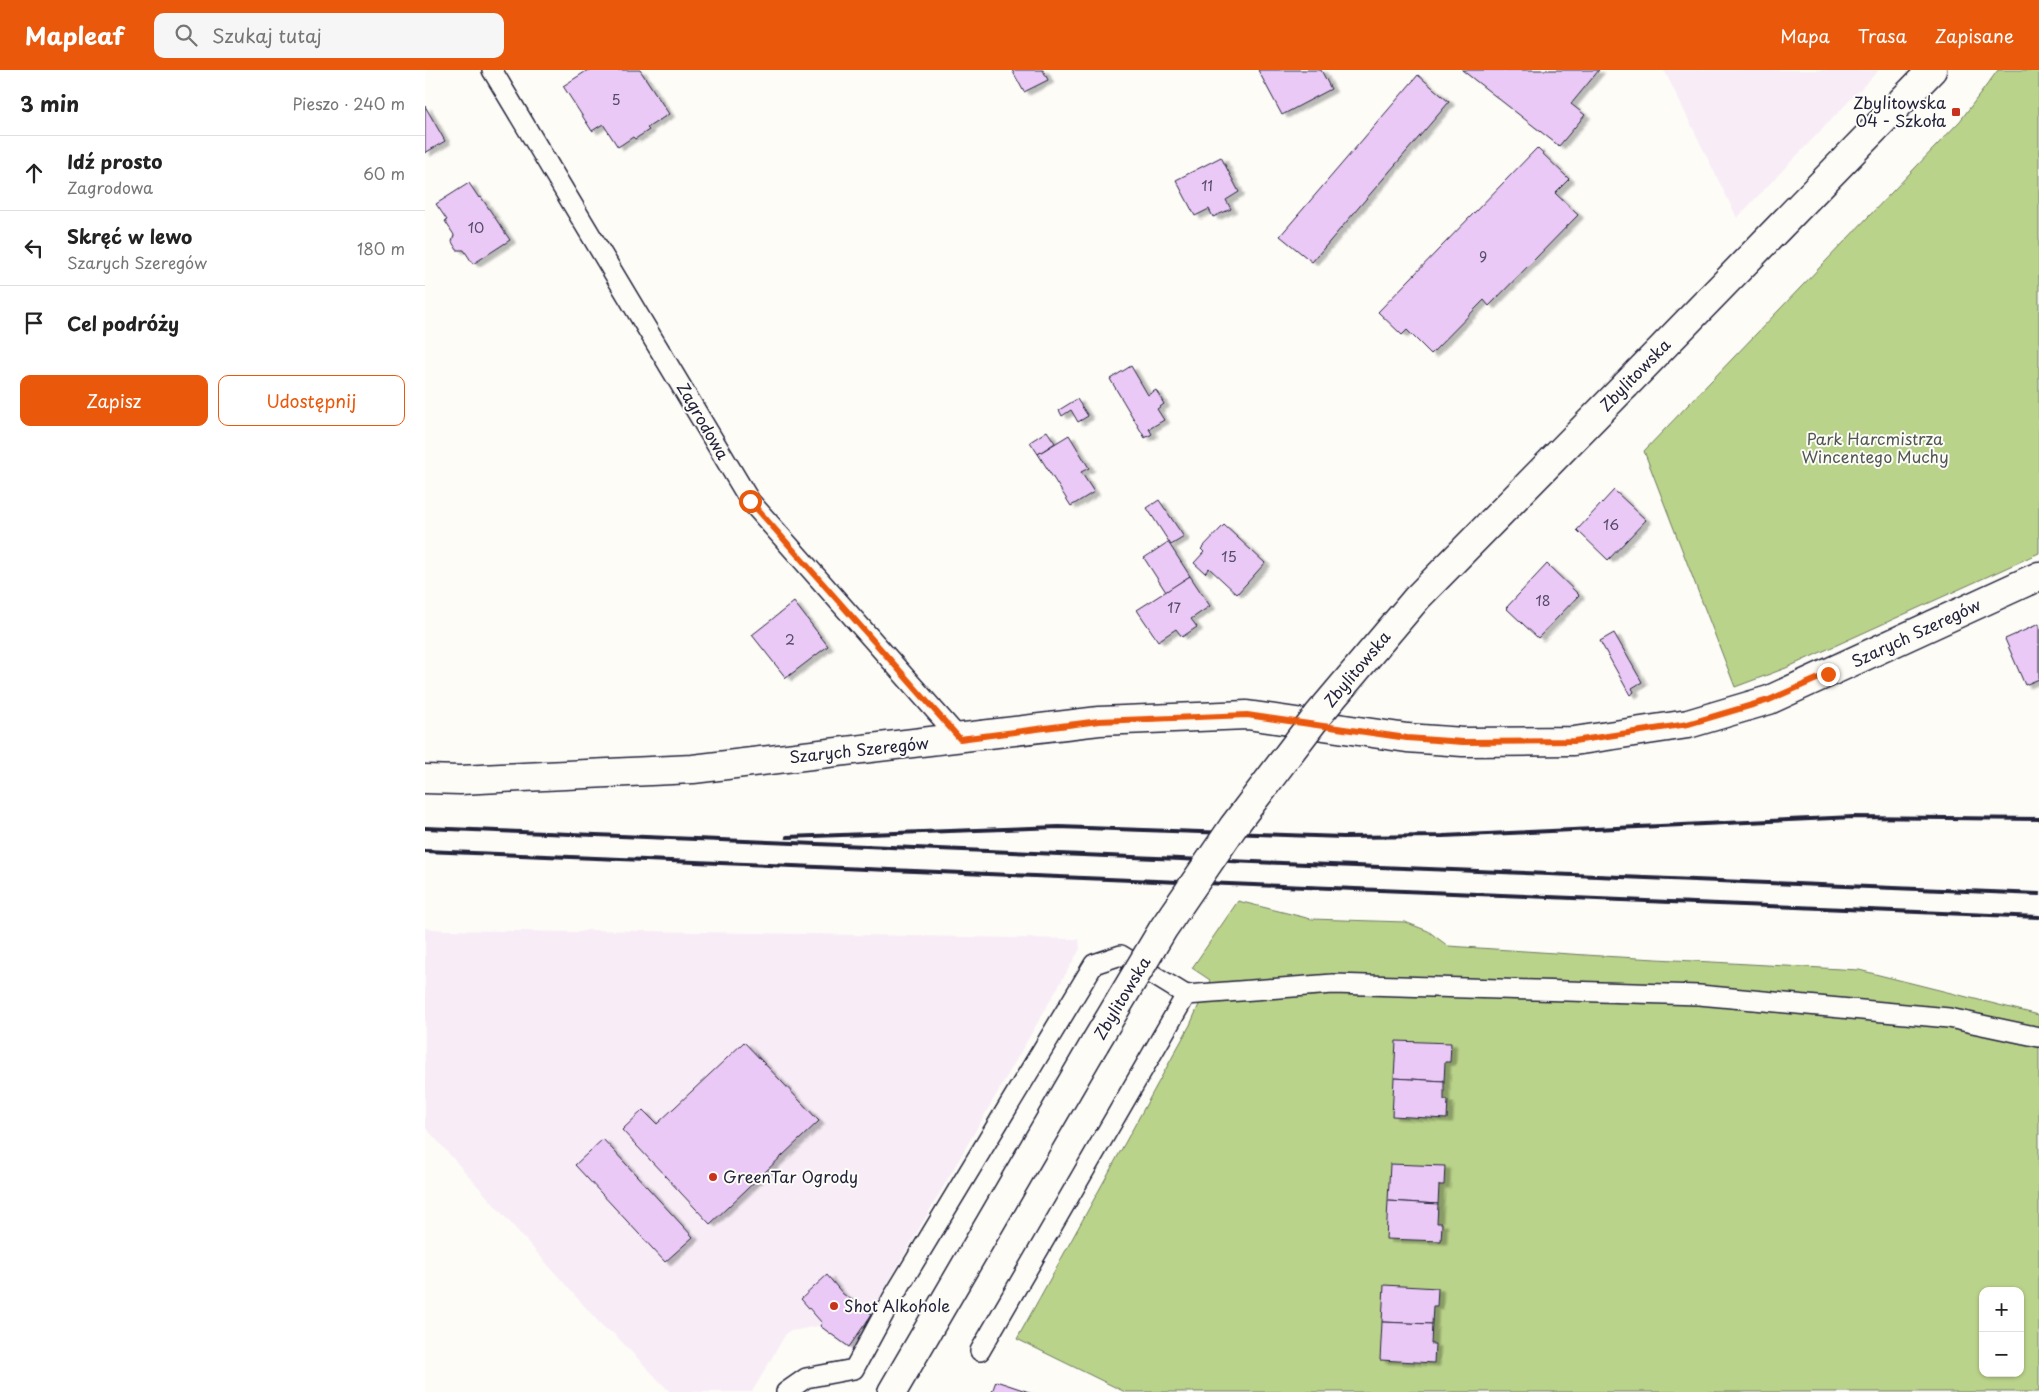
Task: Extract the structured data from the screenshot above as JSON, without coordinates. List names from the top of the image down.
{
  "streets": {
    "street": ["Zbylitowska", "Szarych Szeregów"],
    "lane": ["Zagrodowa"]
  },
  "crossings": [
    ["Zagrodowa", "Szarych Szeregów"]
  ],
  "parks": ["Park Harcmistrza Wincentego Muchy"],
  "places": {
    "transit": ["Zbylitowska 04 - Szkoła"],
    "other": ["GreenTar Ogrody", "Shot Alkohole"]
  },
  "house_numbers": [
    "5",
    "11",
    "10",
    "9",
    "16",
    "15",
    "18",
    "17",
    "2"
  ],
  "page": {
    "header": "Mapleaf",
    "search": "Szukaj tutaj",
    "nav": ["Mapa", "Trasa", "Zapisane"],
    "heading": ["3 min", "Pieszo · 240 m"],
    "list": [
      ["Idź prosto", "Zagrodowa", "60 m"],
      ["Skręć w lewo", "Szarych Szeregów", "180 m"],
      "Cel podróży"
    ],
    "buttons": ["Zapisz", "Udostępnij"],
    "map_buttons": ["+", "−"]
  }
}
